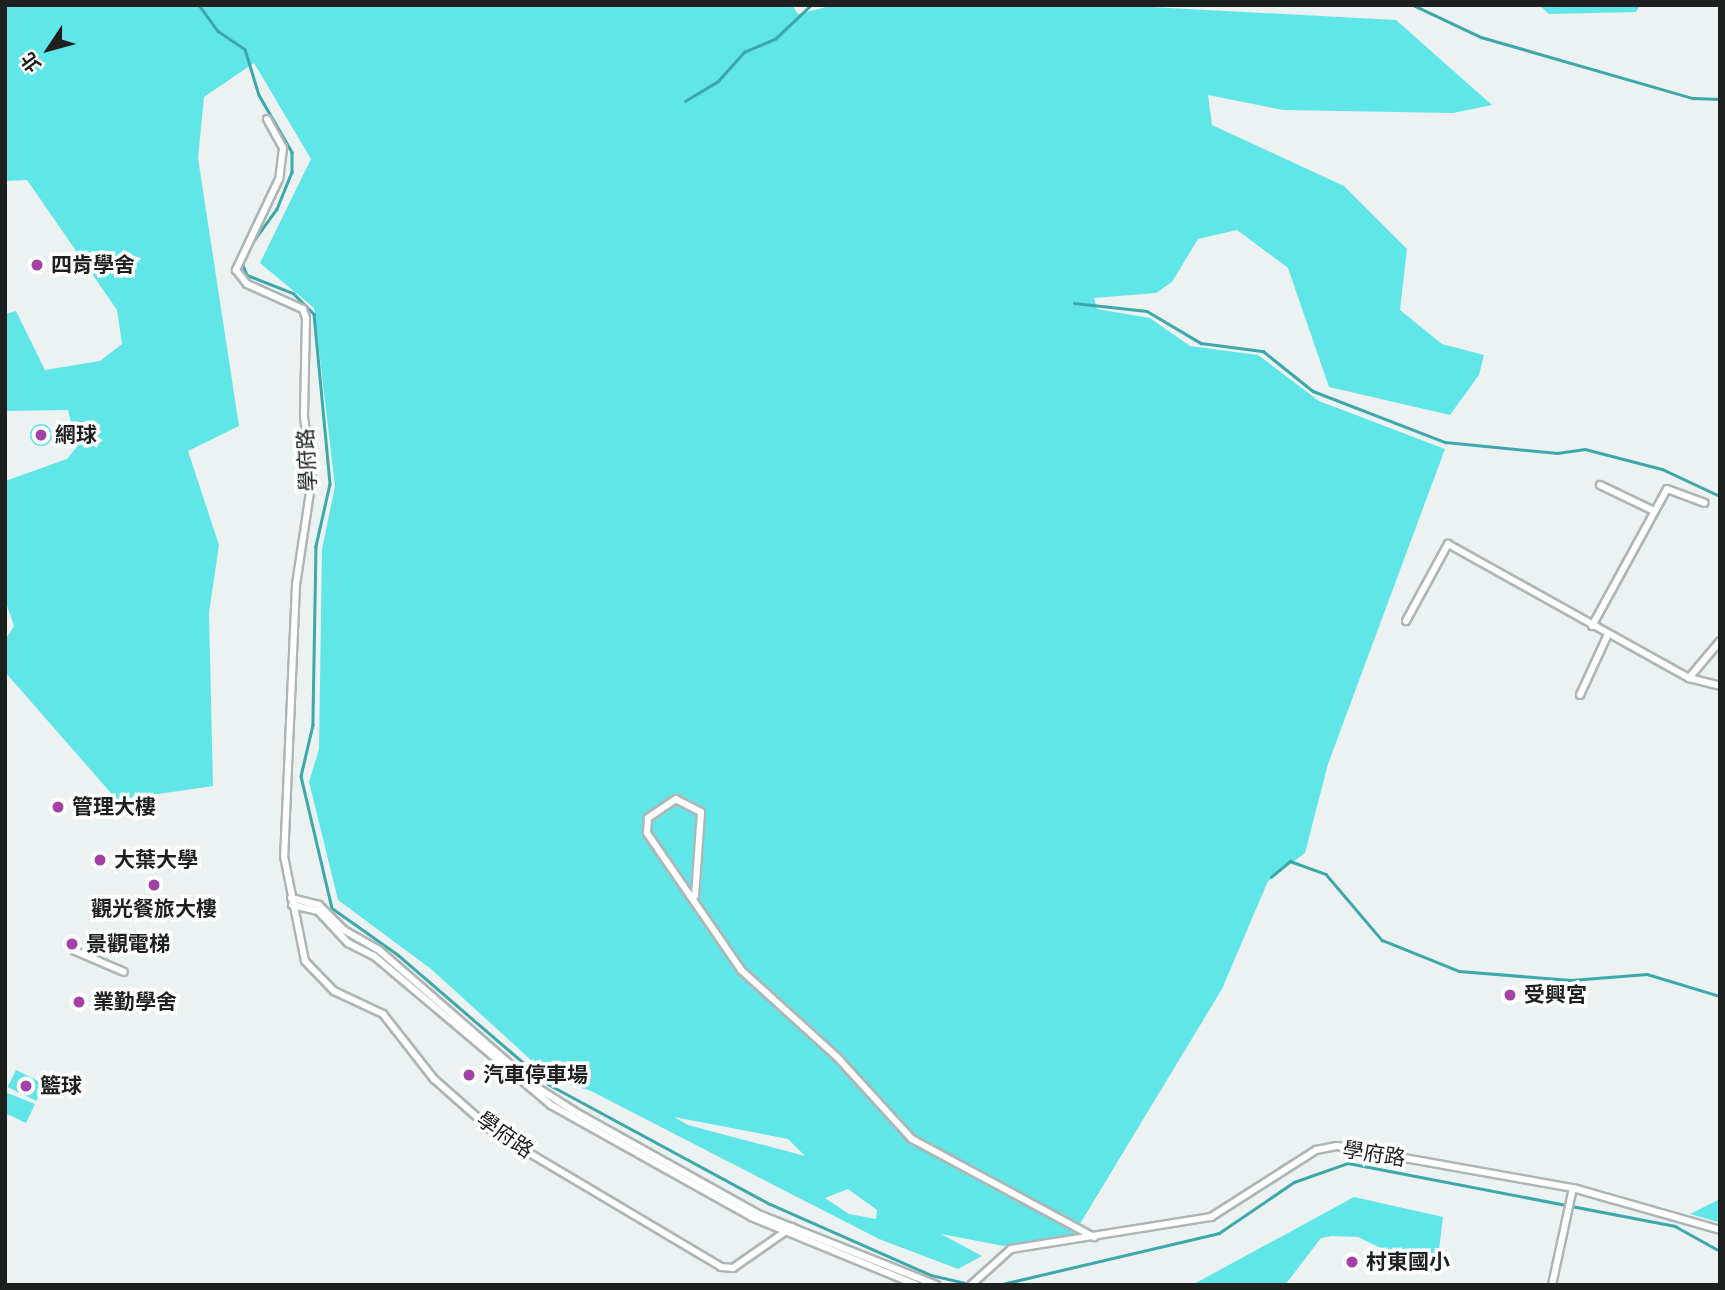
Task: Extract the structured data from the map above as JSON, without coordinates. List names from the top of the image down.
{
  "streets": {
    "street": ["學府路"]
  },
  "places": [
    "四肯學舍",
    "網球",
    "管理大樓",
    "大葉大學",
    "觀光餐旅大樓",
    "景觀電梯",
    "受興宮",
    "業勤學舍",
    "汽車停車場",
    "籃球",
    "村東國小"
  ],
  "north": "bottom left"
}
